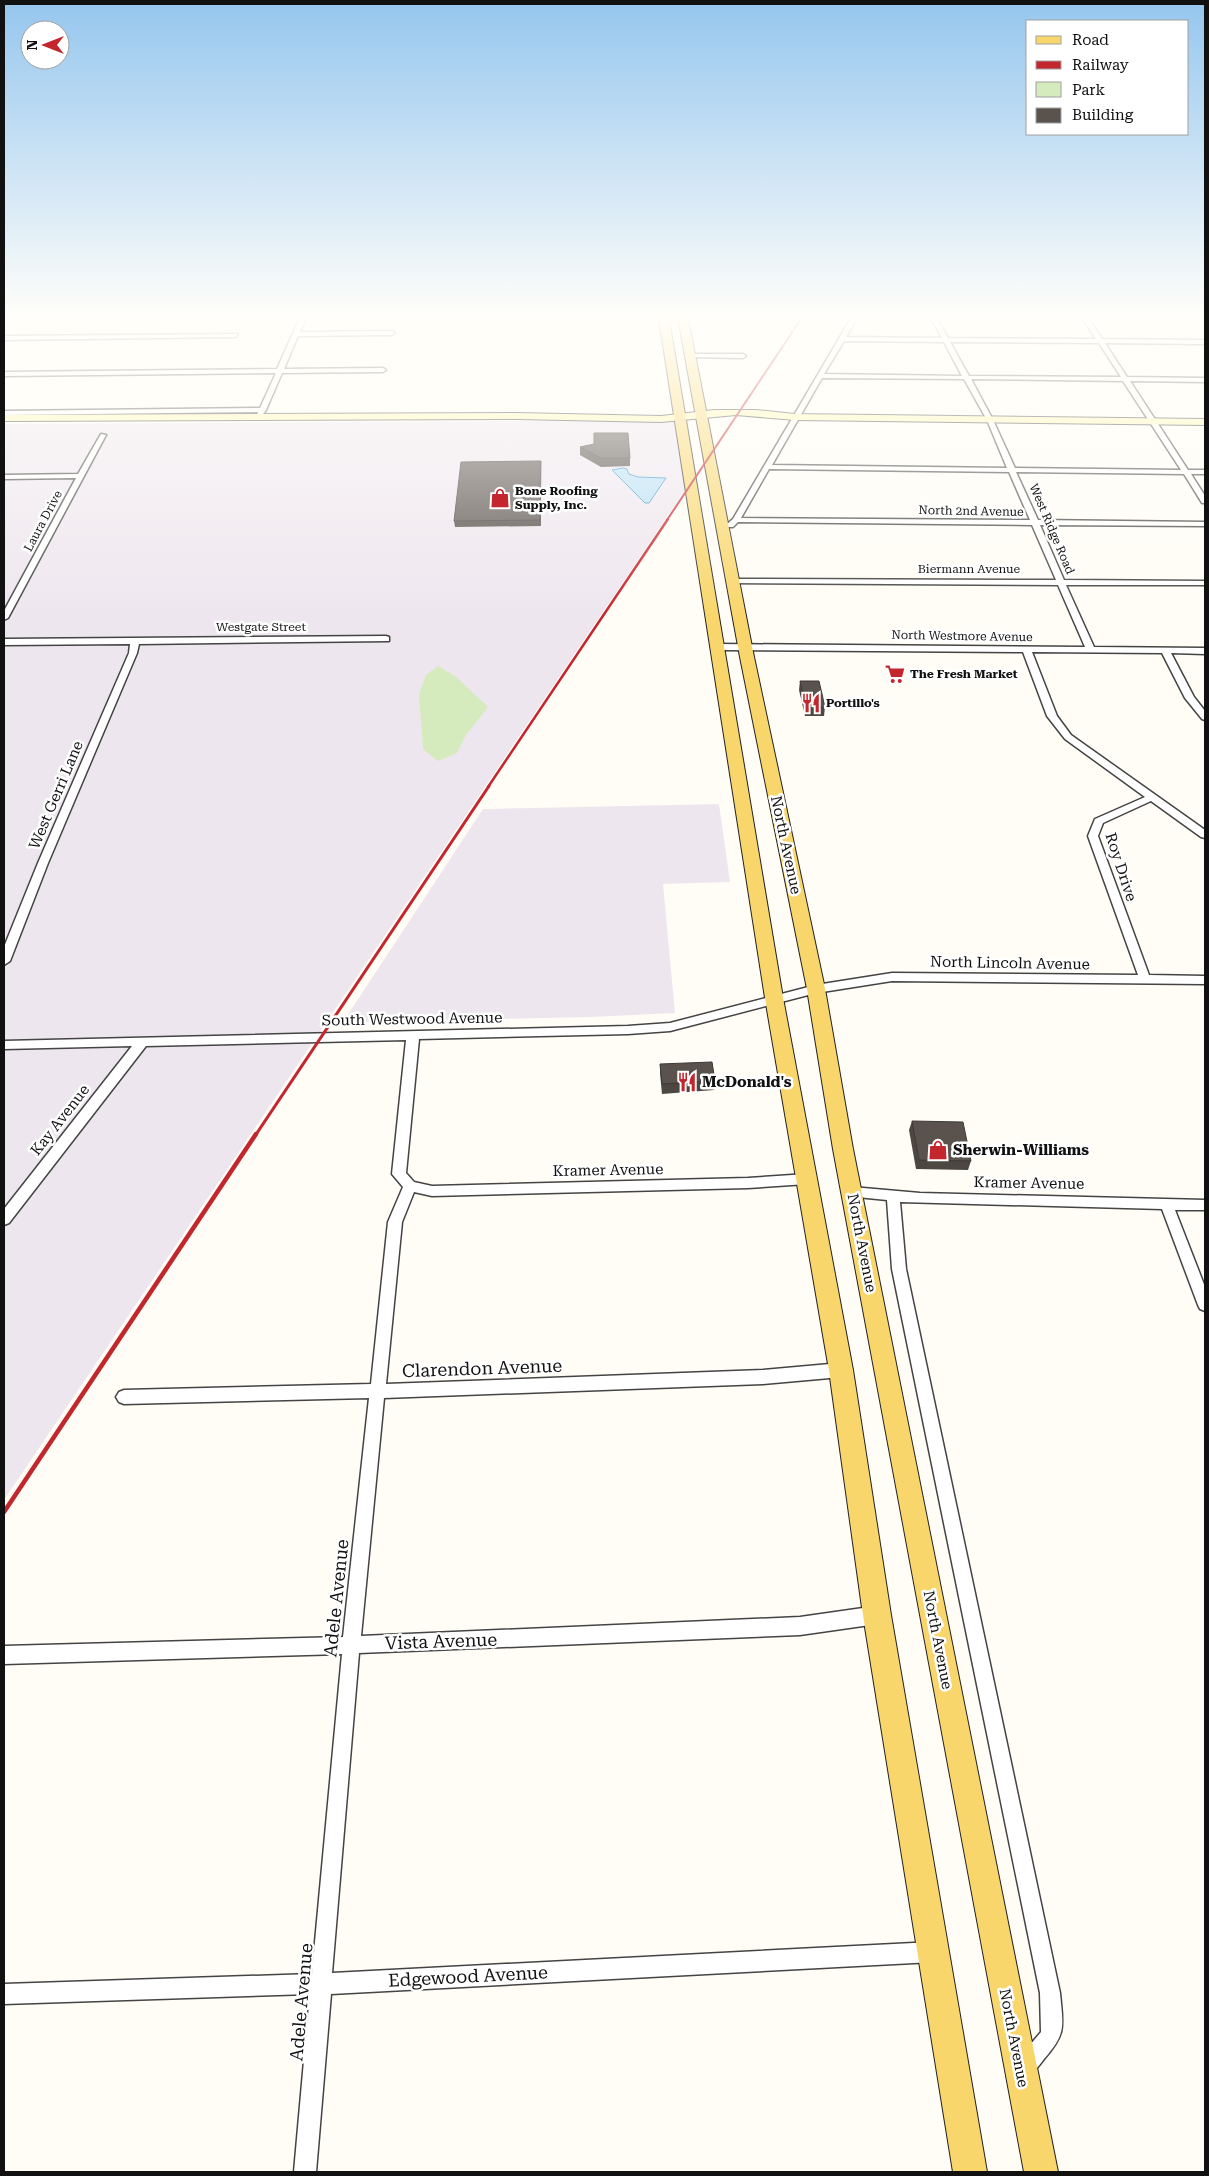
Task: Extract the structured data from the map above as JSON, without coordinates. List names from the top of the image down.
{
  "streets": {
    "main road": ["North Avenue"],
    "street": [
      "North 2nd Avenue",
      "Laura Drive",
      "West Ridge Road",
      "Biermann Avenue",
      "Westgate Street",
      "North Westmore Avenue",
      "West Gerri Lane",
      "Roy Drive",
      "North Lincoln Avenue",
      "South Westwood Avenue",
      "Kay Avenue",
      "Kramer Avenue",
      "Clarendon Avenue",
      "Adele Avenue",
      "Vista Avenue",
      "Edgewood Avenue"
    ]
  },
  "crossings": [
    ["North 2nd Avenue", "West Ridge Road"],
    ["West Ridge Road", "Biermann Avenue"],
    ["West Ridge Road", "North Westmore Avenue"],
    ["Biermann Avenue", "North Avenue"],
    ["Westgate Street", "West Gerri Lane"],
    ["North Westmore Avenue", "North Avenue"],
    ["North Avenue", "North Lincoln Avenue"],
    ["North Avenue", "South Westwood Avenue"],
    ["North Avenue", "Kramer Avenue"],
    ["Roy Drive", "North Lincoln Avenue"],
    ["North Lincoln Avenue", "South Westwood Avenue"],
    ["South Westwood Avenue", "Kay Avenue"],
    ["Kramer Avenue", "Adele Avenue"],
    ["Clarendon Avenue", "Adele Avenue"],
    ["Adele Avenue", "Vista Avenue"],
    ["Adele Avenue", "Edgewood Avenue"]
  ],
  "places": {
    "shop": ["Bone Roofing Supply, Inc.", "Sherwin-Williams"],
    "supermarket": ["The Fresh Market"],
    "restaurant": ["Portillo's", "McDonald's"]
  },
  "legend": [
    "Road",
    "Railway",
    "Park",
    "Building"
  ],
  "north": "left"
}
